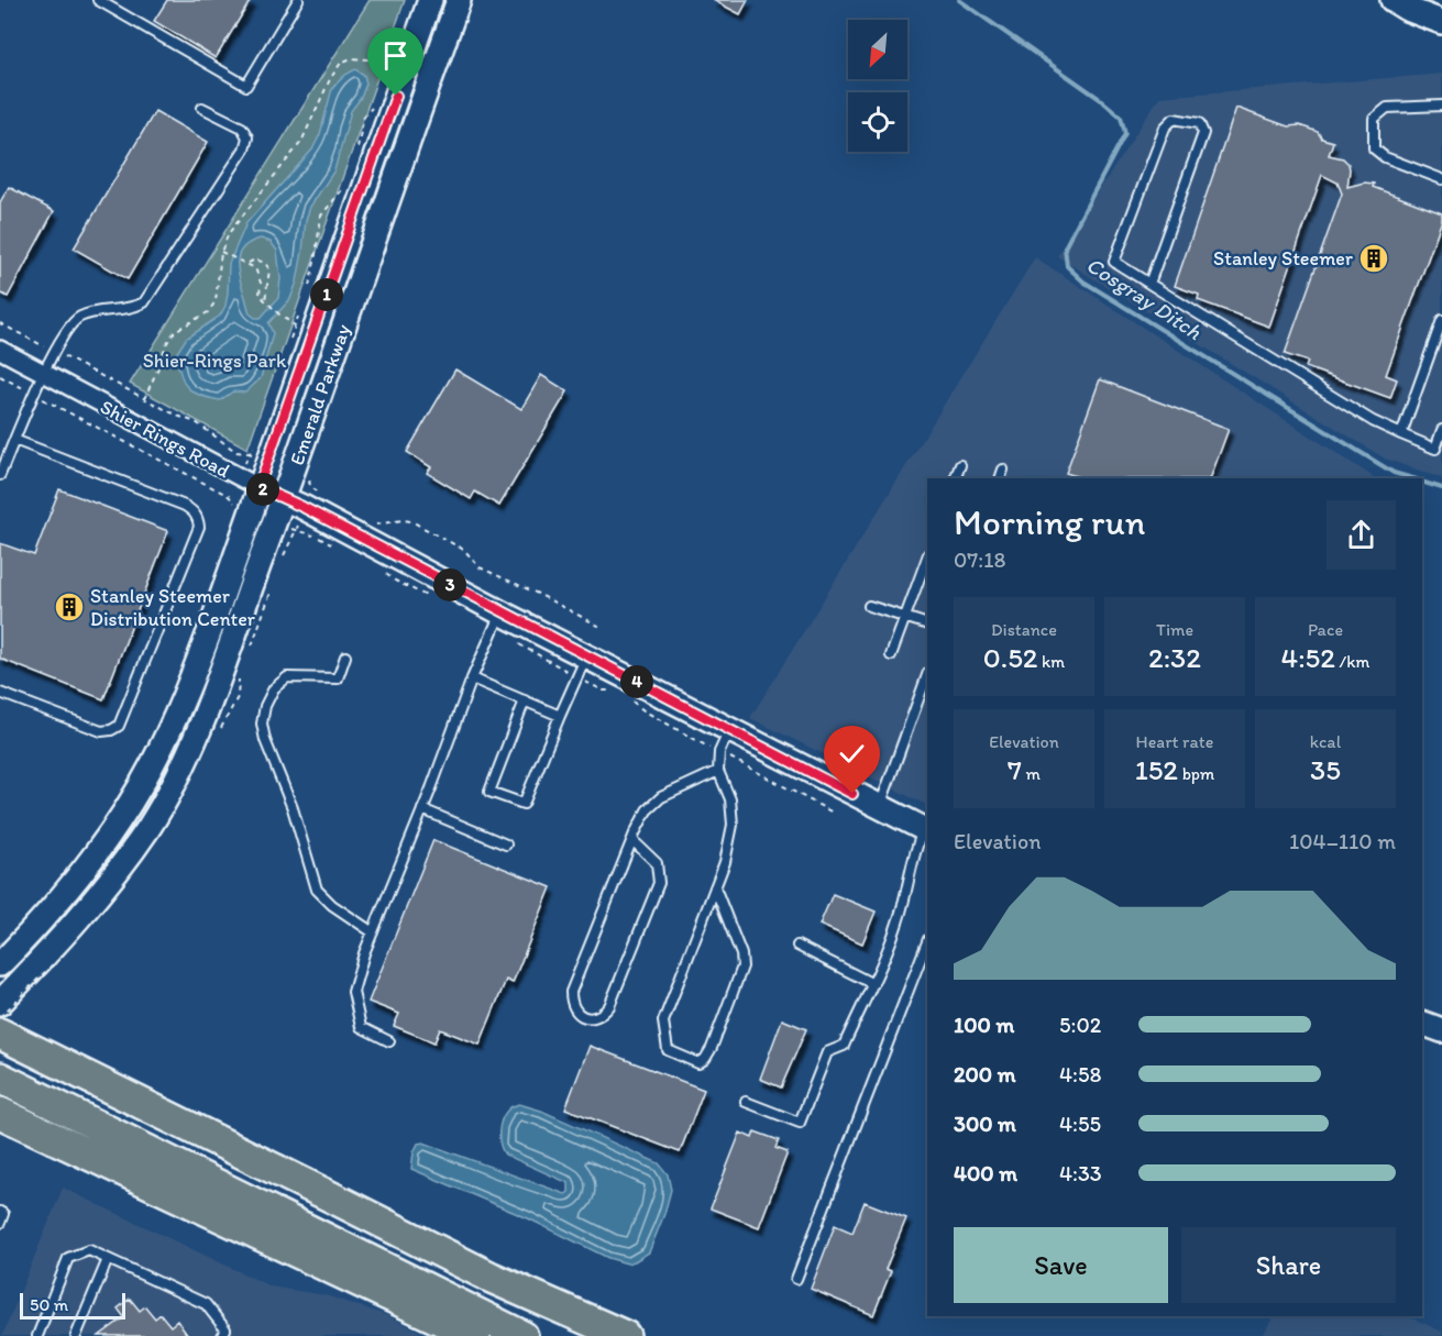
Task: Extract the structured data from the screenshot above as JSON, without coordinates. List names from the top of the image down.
{
  "streets": {
    "main road": ["Emerald Parkway", "Shier Rings Road"]
  },
  "crossings": [
    ["Emerald Parkway", "Shier Rings Road"]
  ],
  "water": ["Cosgray Ditch"],
  "parks": ["Shier-Rings Park"],
  "places": {
    "building": ["Stanley Steemer", "Stanley Steemer Distribution Center"]
  },
  "scale_bar": "50 m",
  "north": "bottom left",
  "page": {
    "pins": [
      "1",
      "2",
      "3",
      "4"
    ],
    "heading": ["Morning run", "07:18"],
    "stats": [
      ["Distance", "0.52 km"],
      ["Time", "2:32"],
      ["Pace", "4:52 /km"],
      ["Elevation", "7 m"],
      ["Heart rate", "152 bpm"],
      ["kcal", "35"]
    ],
    "chart": ["Elevation", "104–110 m"],
    "list": [
      {
        "name": "100 m",
        "note": "5:02"
      },
      {
        "name": "200 m",
        "note": "4:58"
      },
      {
        "name": "300 m",
        "note": "4:55"
      },
      {
        "name": "400 m",
        "note": "4:33"
      }
    ],
    "buttons": ["Save", "Share"],
    "scale": "50 m"
  }
}
